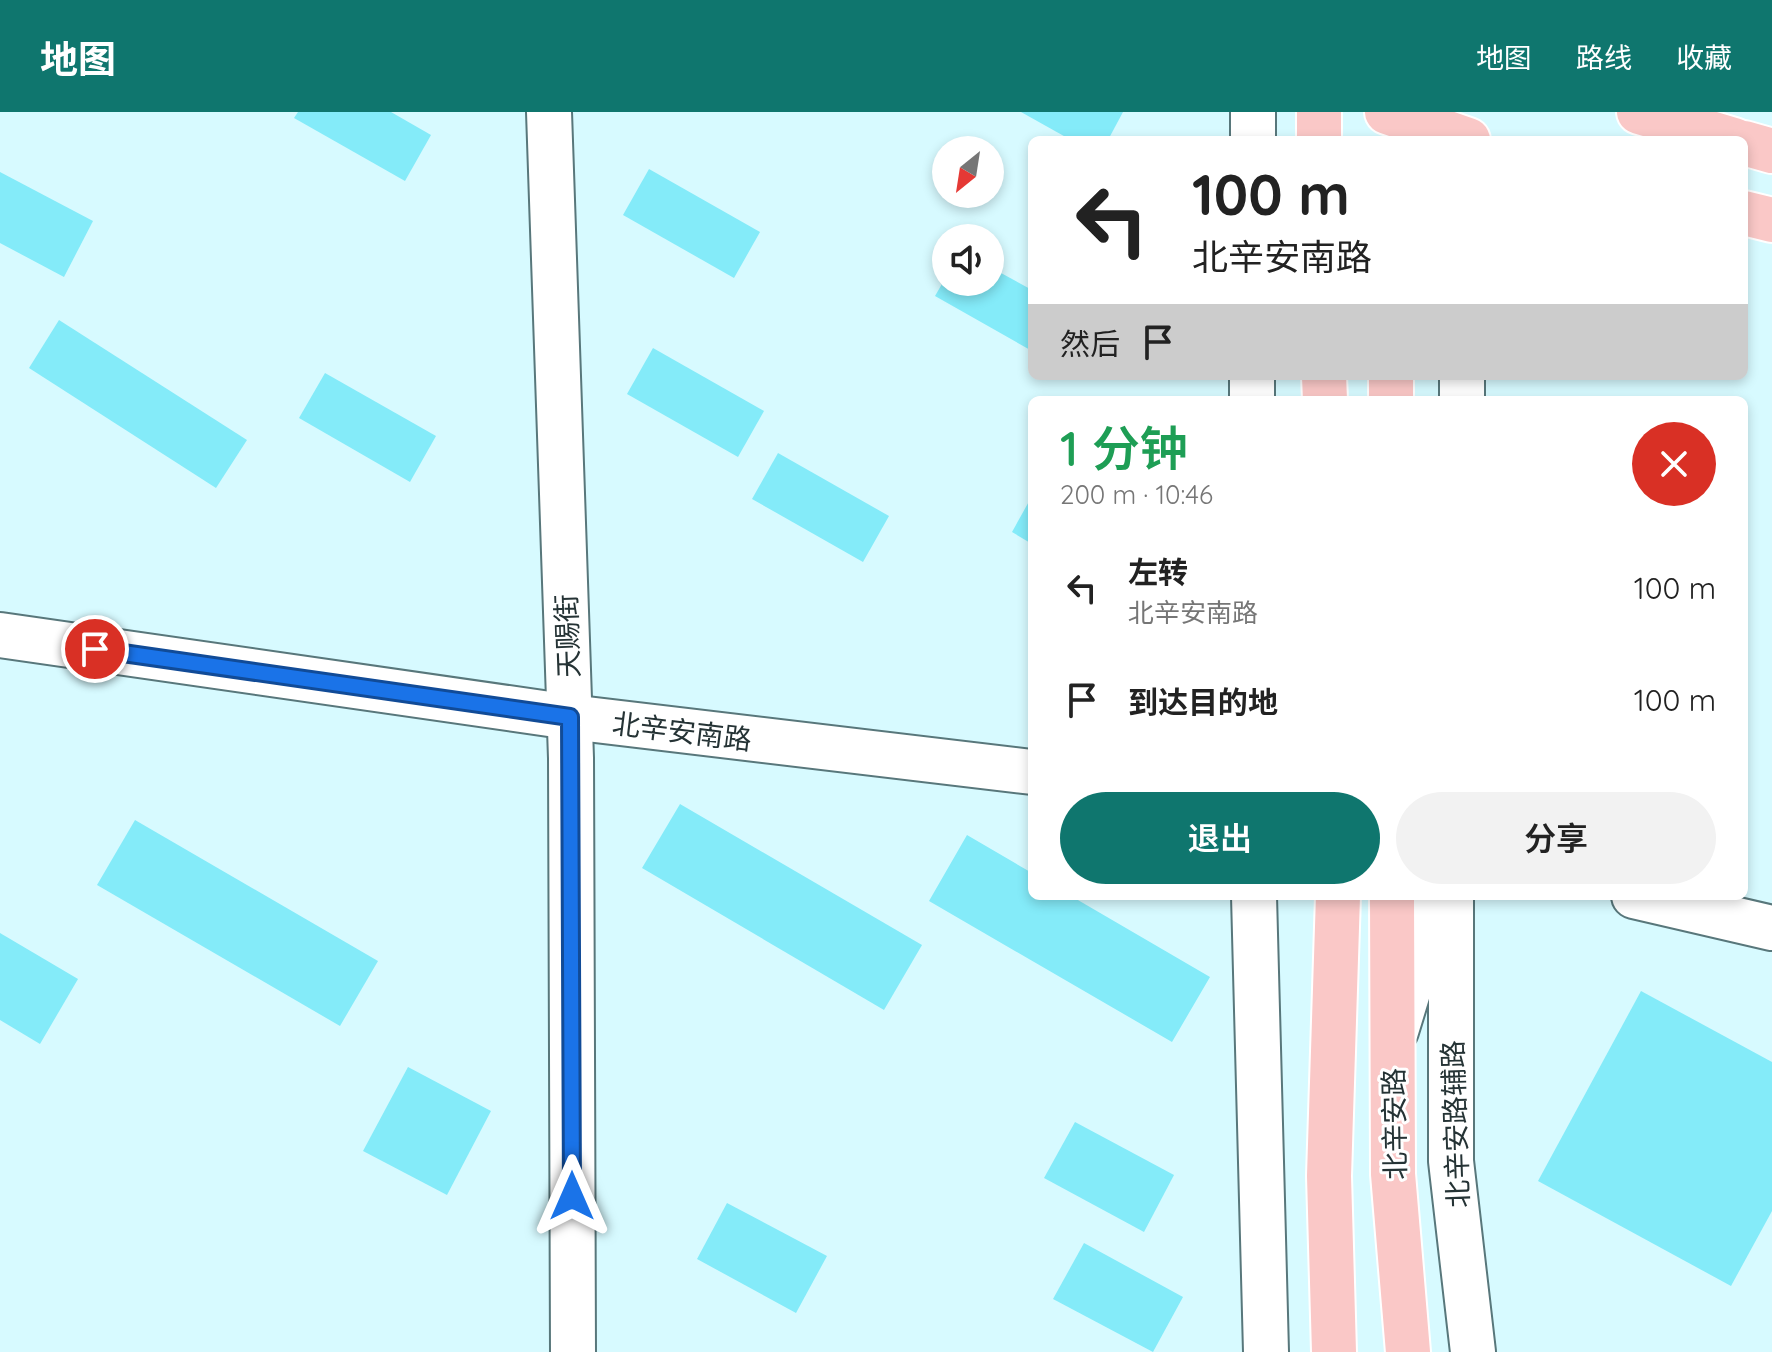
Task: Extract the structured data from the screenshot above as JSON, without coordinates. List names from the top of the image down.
{
  "streets": {
    "main road": ["北辛安路"],
    "street": ["天赐街", "北辛安南路", "北辛安路辅路"]
  },
  "crossings": [
    ["天赐街", "北辛安南路"]
  ],
  "north": "bottom left",
  "page": {
    "header": "地图",
    "nav": ["地图", "路线", "收藏"],
    "turn": ["100 m", "北辛安南路"],
    "then": "然后",
    "heading": ["1 分钟", "200 m · 10:46"],
    "list": [
      {
        "name": "左转",
        "note": "北辛安南路",
        "value": "100 m"
      },
      {
        "name": "到达目的地",
        "value": "100 m"
      }
    ],
    "buttons": ["退出", "分享"]
  }
}
